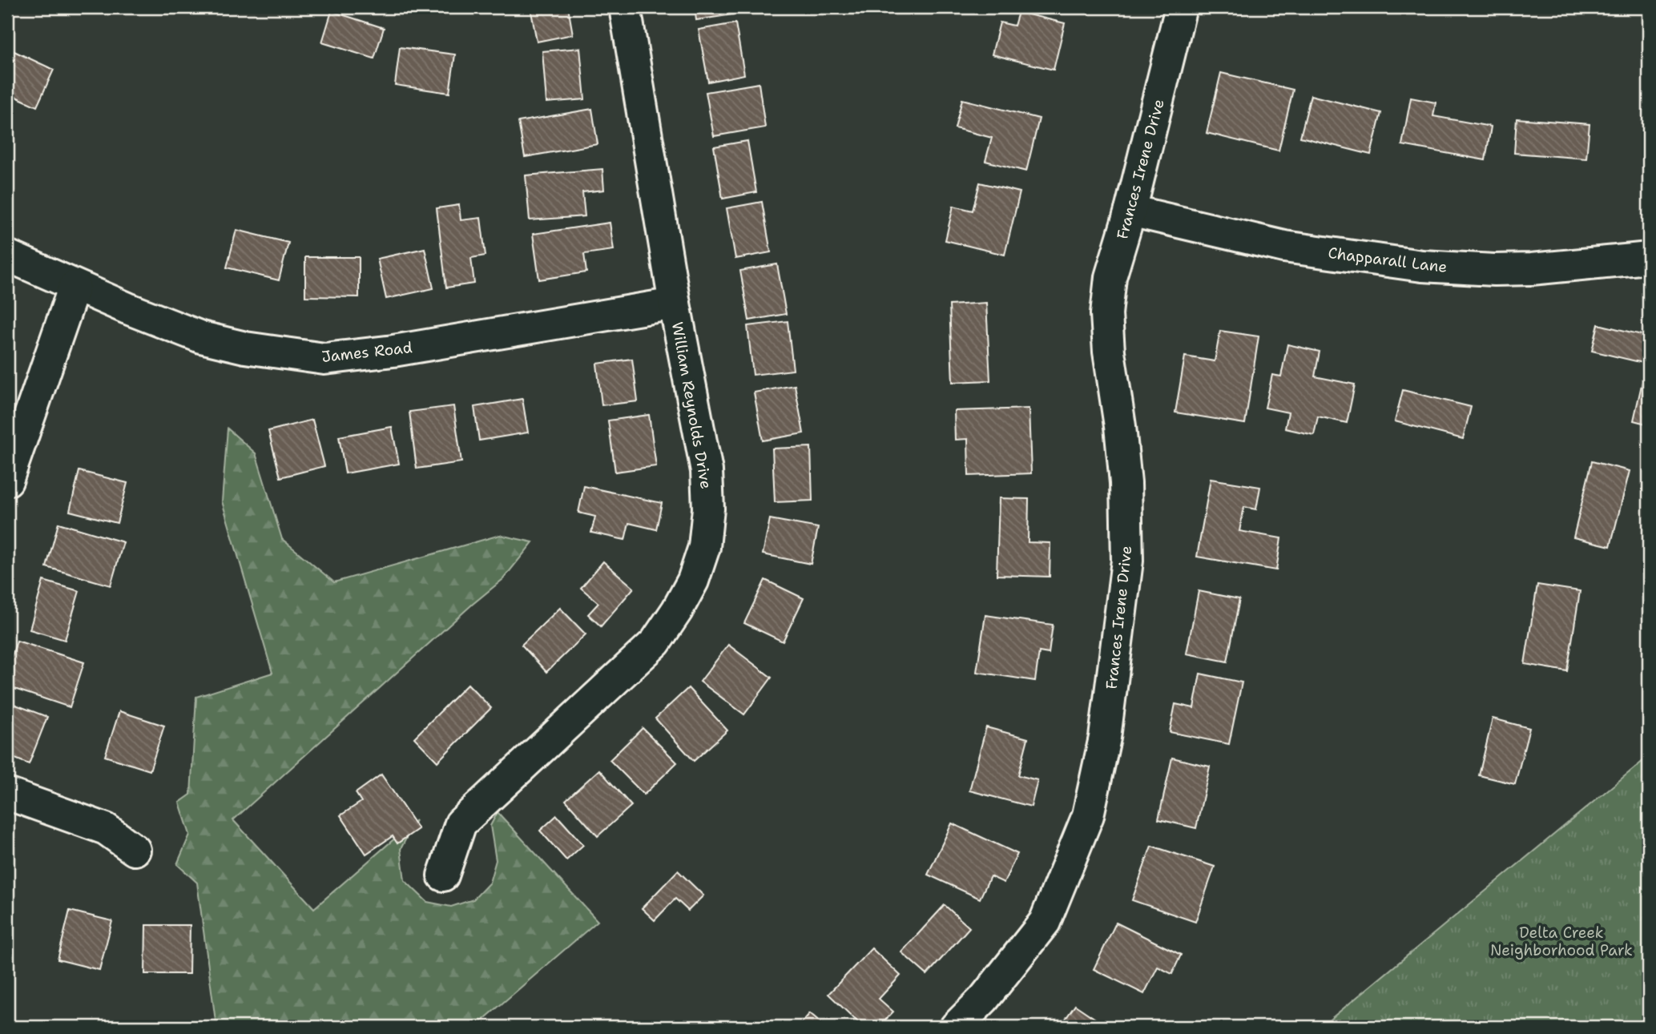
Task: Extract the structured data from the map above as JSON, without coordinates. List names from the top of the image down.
{
  "streets": {
    "street": [
      "Frances Irene Drive",
      "Chapparall Lane",
      "James Road",
      "William Reynolds Drive"
    ]
  },
  "crossings": [
    ["Frances Irene Drive", "Chapparall Lane"],
    ["James Road", "William Reynolds Drive"]
  ],
  "parks": ["Delta Creek Neighborhood Park"]
}
